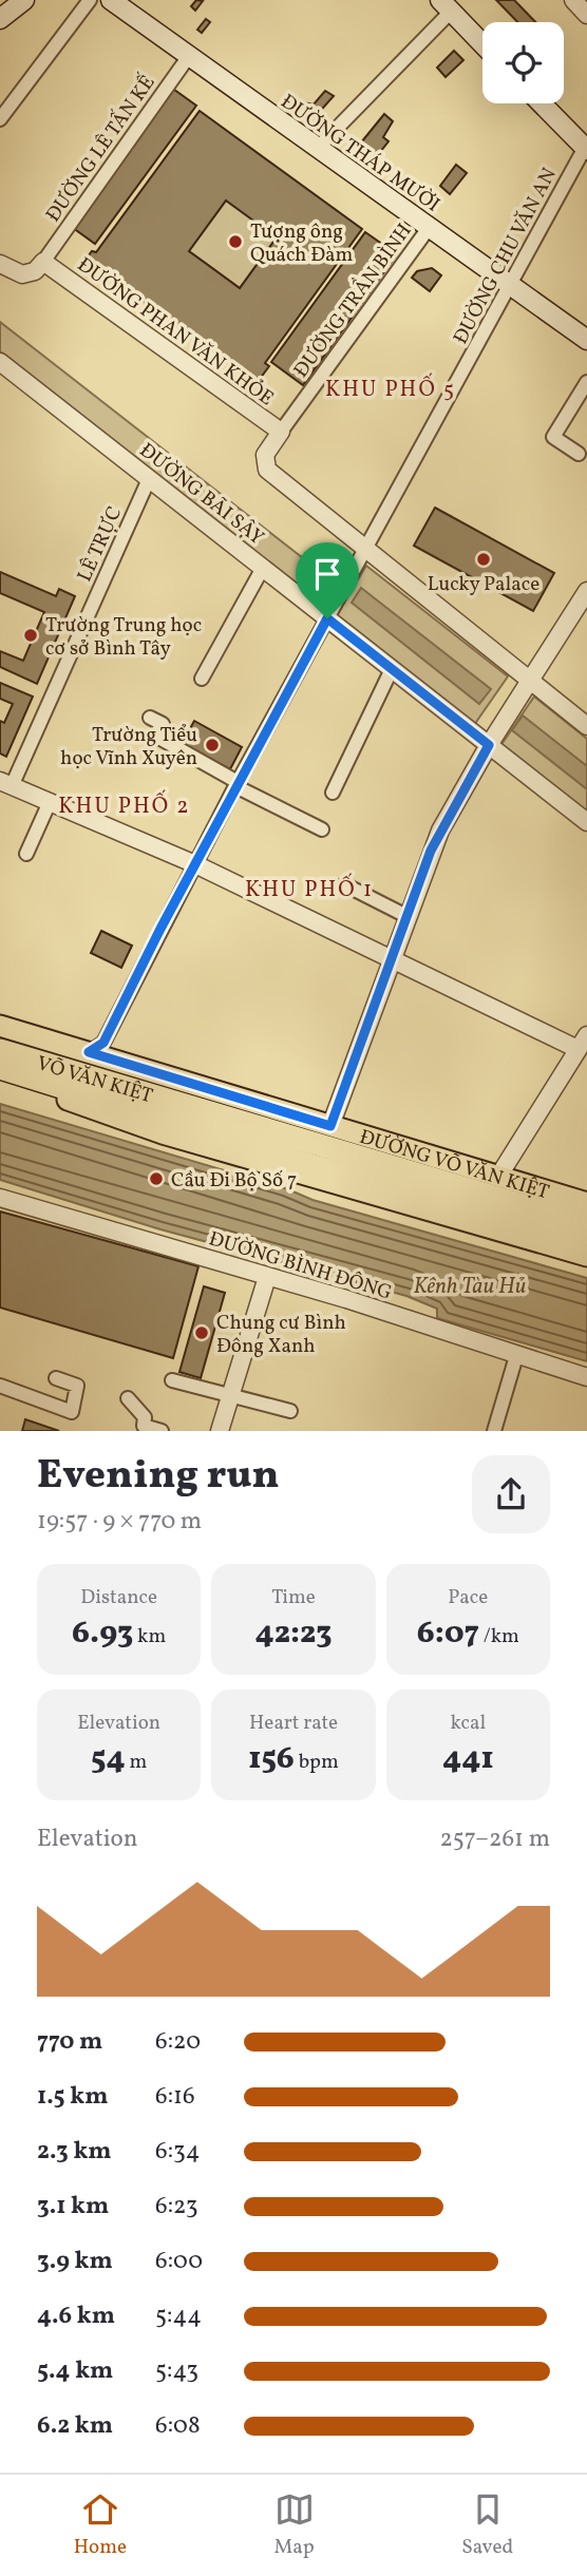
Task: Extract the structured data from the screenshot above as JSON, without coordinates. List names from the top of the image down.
{
  "streets": {
    "highway": ["VÕ VĂN KIỆT", "ĐƯỜNG VÕ VĂN KIỆT"],
    "main road": ["ĐƯỜNG THÁP MƯỜI"],
    "street": [
      "ĐƯỜNG LÊ TẤN KẾ",
      "ĐƯỜNG CHU VĂN AN",
      "ĐƯỜNG TRẦN BÌNH",
      "ĐƯỜNG PHAN VĂN KHỎE",
      "ĐƯỜNG BÃI SẬY",
      "LÊ TRỰC",
      "ĐƯỜNG BÌNH ĐÔNG"
    ]
  },
  "crossings": [
    ["ĐƯỜNG LÊ TẤN KẾ", "ĐƯỜNG THÁP MƯỜI"],
    ["ĐƯỜNG LÊ TẤN KẾ", "ĐƯỜNG PHAN VĂN KHỎE"],
    ["ĐƯỜNG THÁP MƯỜI", "ĐƯỜNG CHU VĂN AN"],
    ["ĐƯỜNG THÁP MƯỜI", "ĐƯỜNG TRẦN BÌNH"],
    ["ĐƯỜNG CHU VĂN AN", "ĐƯỜNG PHAN VĂN KHỎE"],
    ["ĐƯỜNG CHU VĂN AN", "ĐƯỜNG BÃI SẬY"],
    ["ĐƯỜNG CHU VĂN AN", "VÕ VĂN KIỆT"],
    ["ĐƯỜNG CHU VĂN AN", "ĐƯỜNG VÕ VĂN KIỆT"],
    ["ĐƯỜNG TRẦN BÌNH", "ĐƯỜNG PHAN VĂN KHỎE"],
    ["ĐƯỜNG BÃI SẬY", "LÊ TRỰC"],
    ["VÕ VĂN KIỆT", "ĐƯỜNG VÕ VĂN KIỆT"]
  ],
  "districts": ["KHU PHỐ 5", "KHU PHỐ 2", "KHU PHỐ 1"],
  "water": ["Kênh Tàu Hủ"],
  "places": [
    "Tượng ông Quách Đàm",
    "Lucky Palace",
    "Trường Trung học cơ sở Bình Tây",
    "Trường Tiểu học Vĩnh Xuyên",
    "Cầu Đi Bộ Số 7",
    "Chung cư Bình Đông Xanh"
  ],
  "page": {
    "heading": ["Evening run", "19:57 · 9 × 770 m"],
    "stats": [
      ["Distance", "6.93 km"],
      ["Time", "42:23"],
      ["Pace", "6:07 /km"],
      ["Elevation", "54 m"],
      ["Heart rate", "156 bpm"],
      ["kcal", "441"]
    ],
    "chart": ["Elevation", "257–261 m"],
    "list": [
      {
        "name": "770 m",
        "note": "6:20"
      },
      {
        "name": "1.5 km",
        "note": "6:16"
      },
      {
        "name": "2.3 km",
        "note": "6:34"
      },
      {
        "name": "3.1 km",
        "note": "6:23"
      },
      {
        "name": "3.9 km",
        "note": "6:00"
      },
      {
        "name": "4.6 km",
        "note": "5:44"
      },
      {
        "name": "5.4 km",
        "note": "5:43"
      },
      {
        "name": "6.2 km",
        "note": "6:08"
      }
    ],
    "tabs": ["Home", "Map", "Saved"]
  }
}
